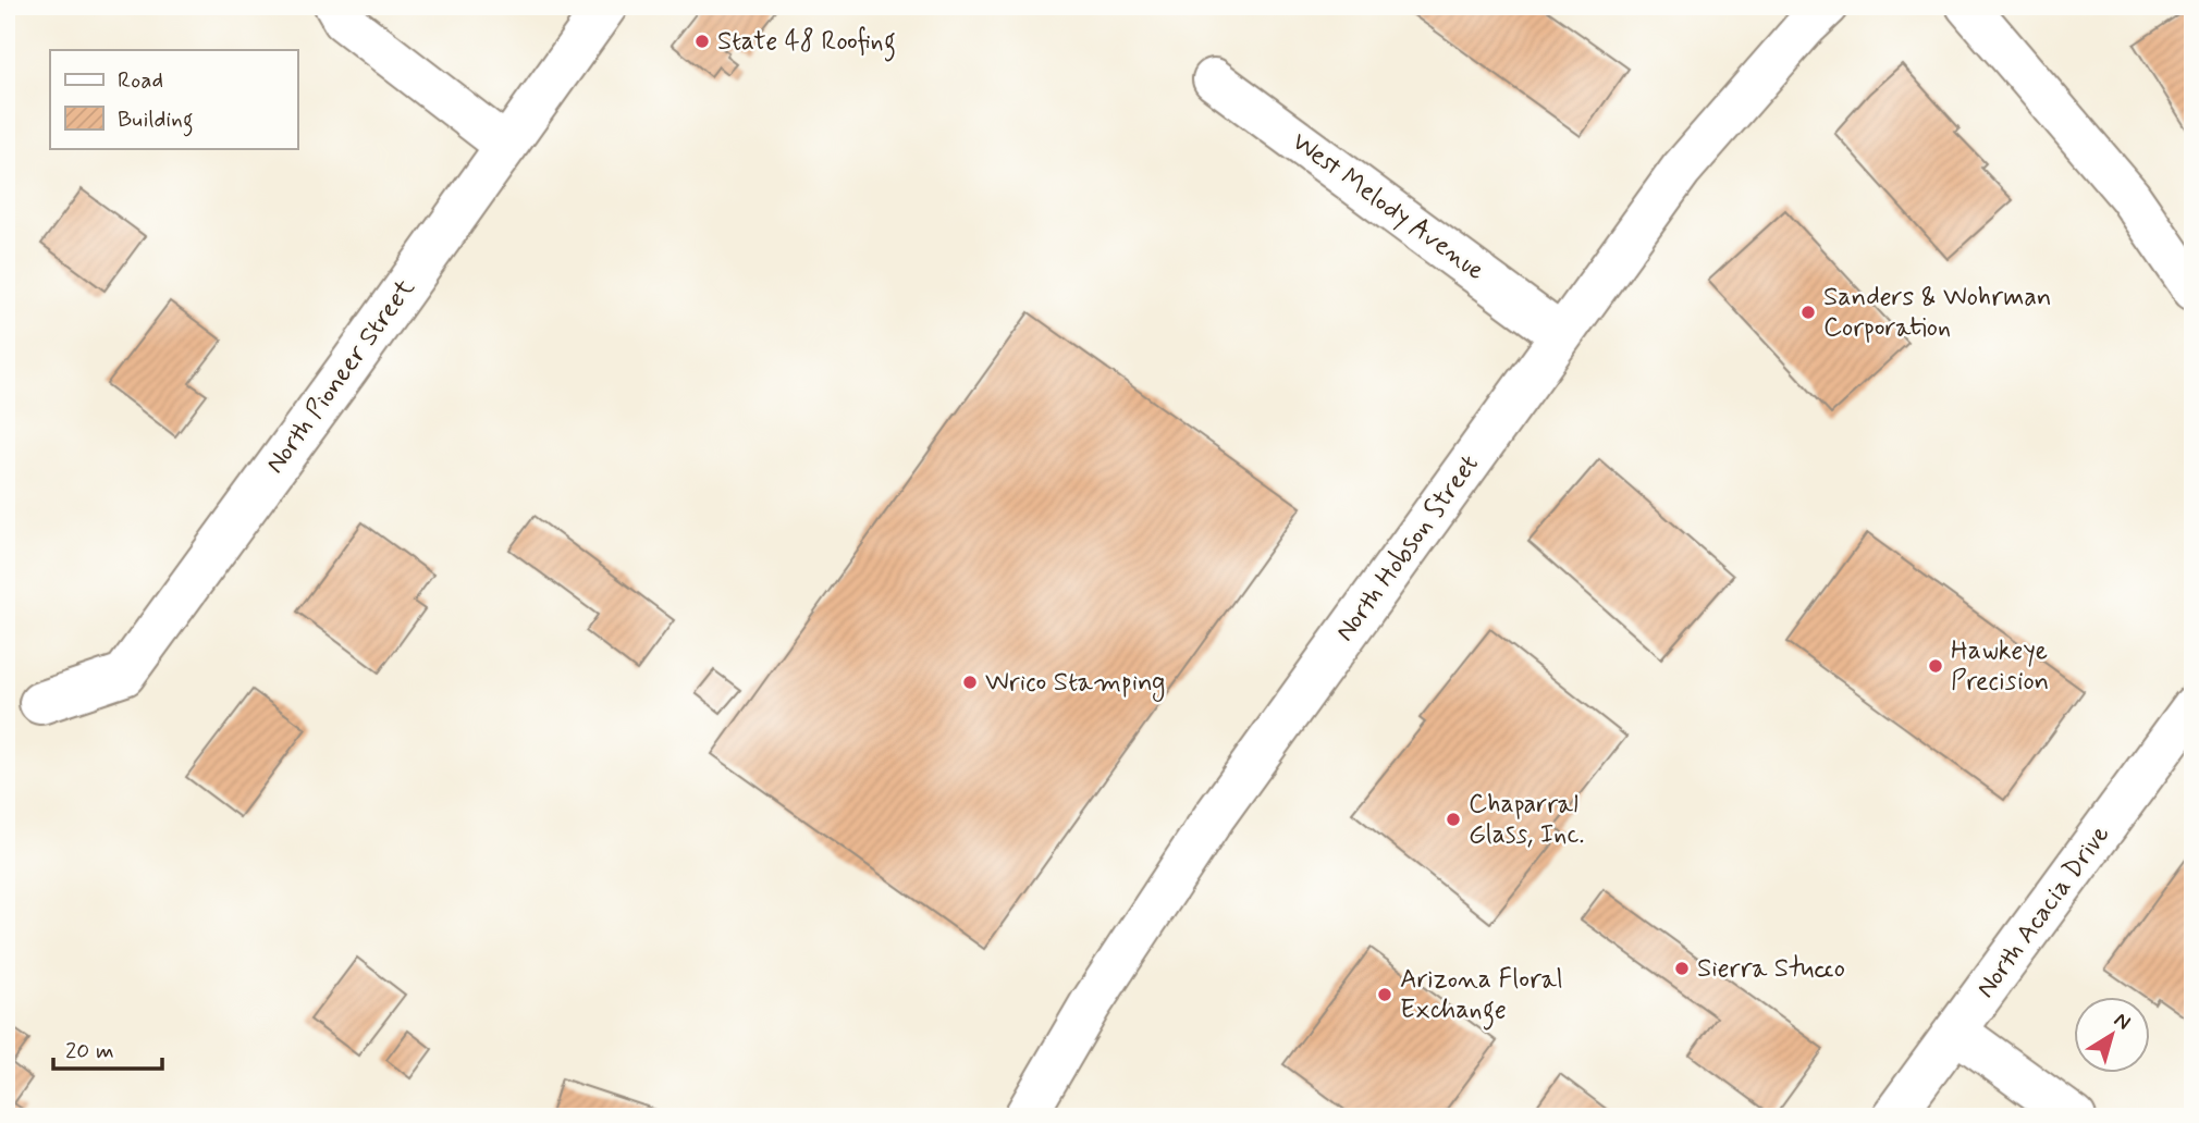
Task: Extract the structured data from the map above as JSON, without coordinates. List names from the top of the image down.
{
  "streets": {
    "street": [
      "West Melody Avenue",
      "North Pioneer Street",
      "North Hobson Street",
      "North Acacia Drive"
    ]
  },
  "crossings": [
    ["West Melody Avenue", "North Hobson Street"]
  ],
  "places": [
    "State 48 Roofing",
    "Sanders & Wohrman Corporation",
    "Hawkeye Precision",
    "Wrico Stamping",
    "Chaparral Glass, Inc.",
    "Sierra Stucco",
    "Arizona Floral Exchange"
  ],
  "legend": ["Road", "Building"],
  "scale_bar": "20 m",
  "north": "top right"
}
